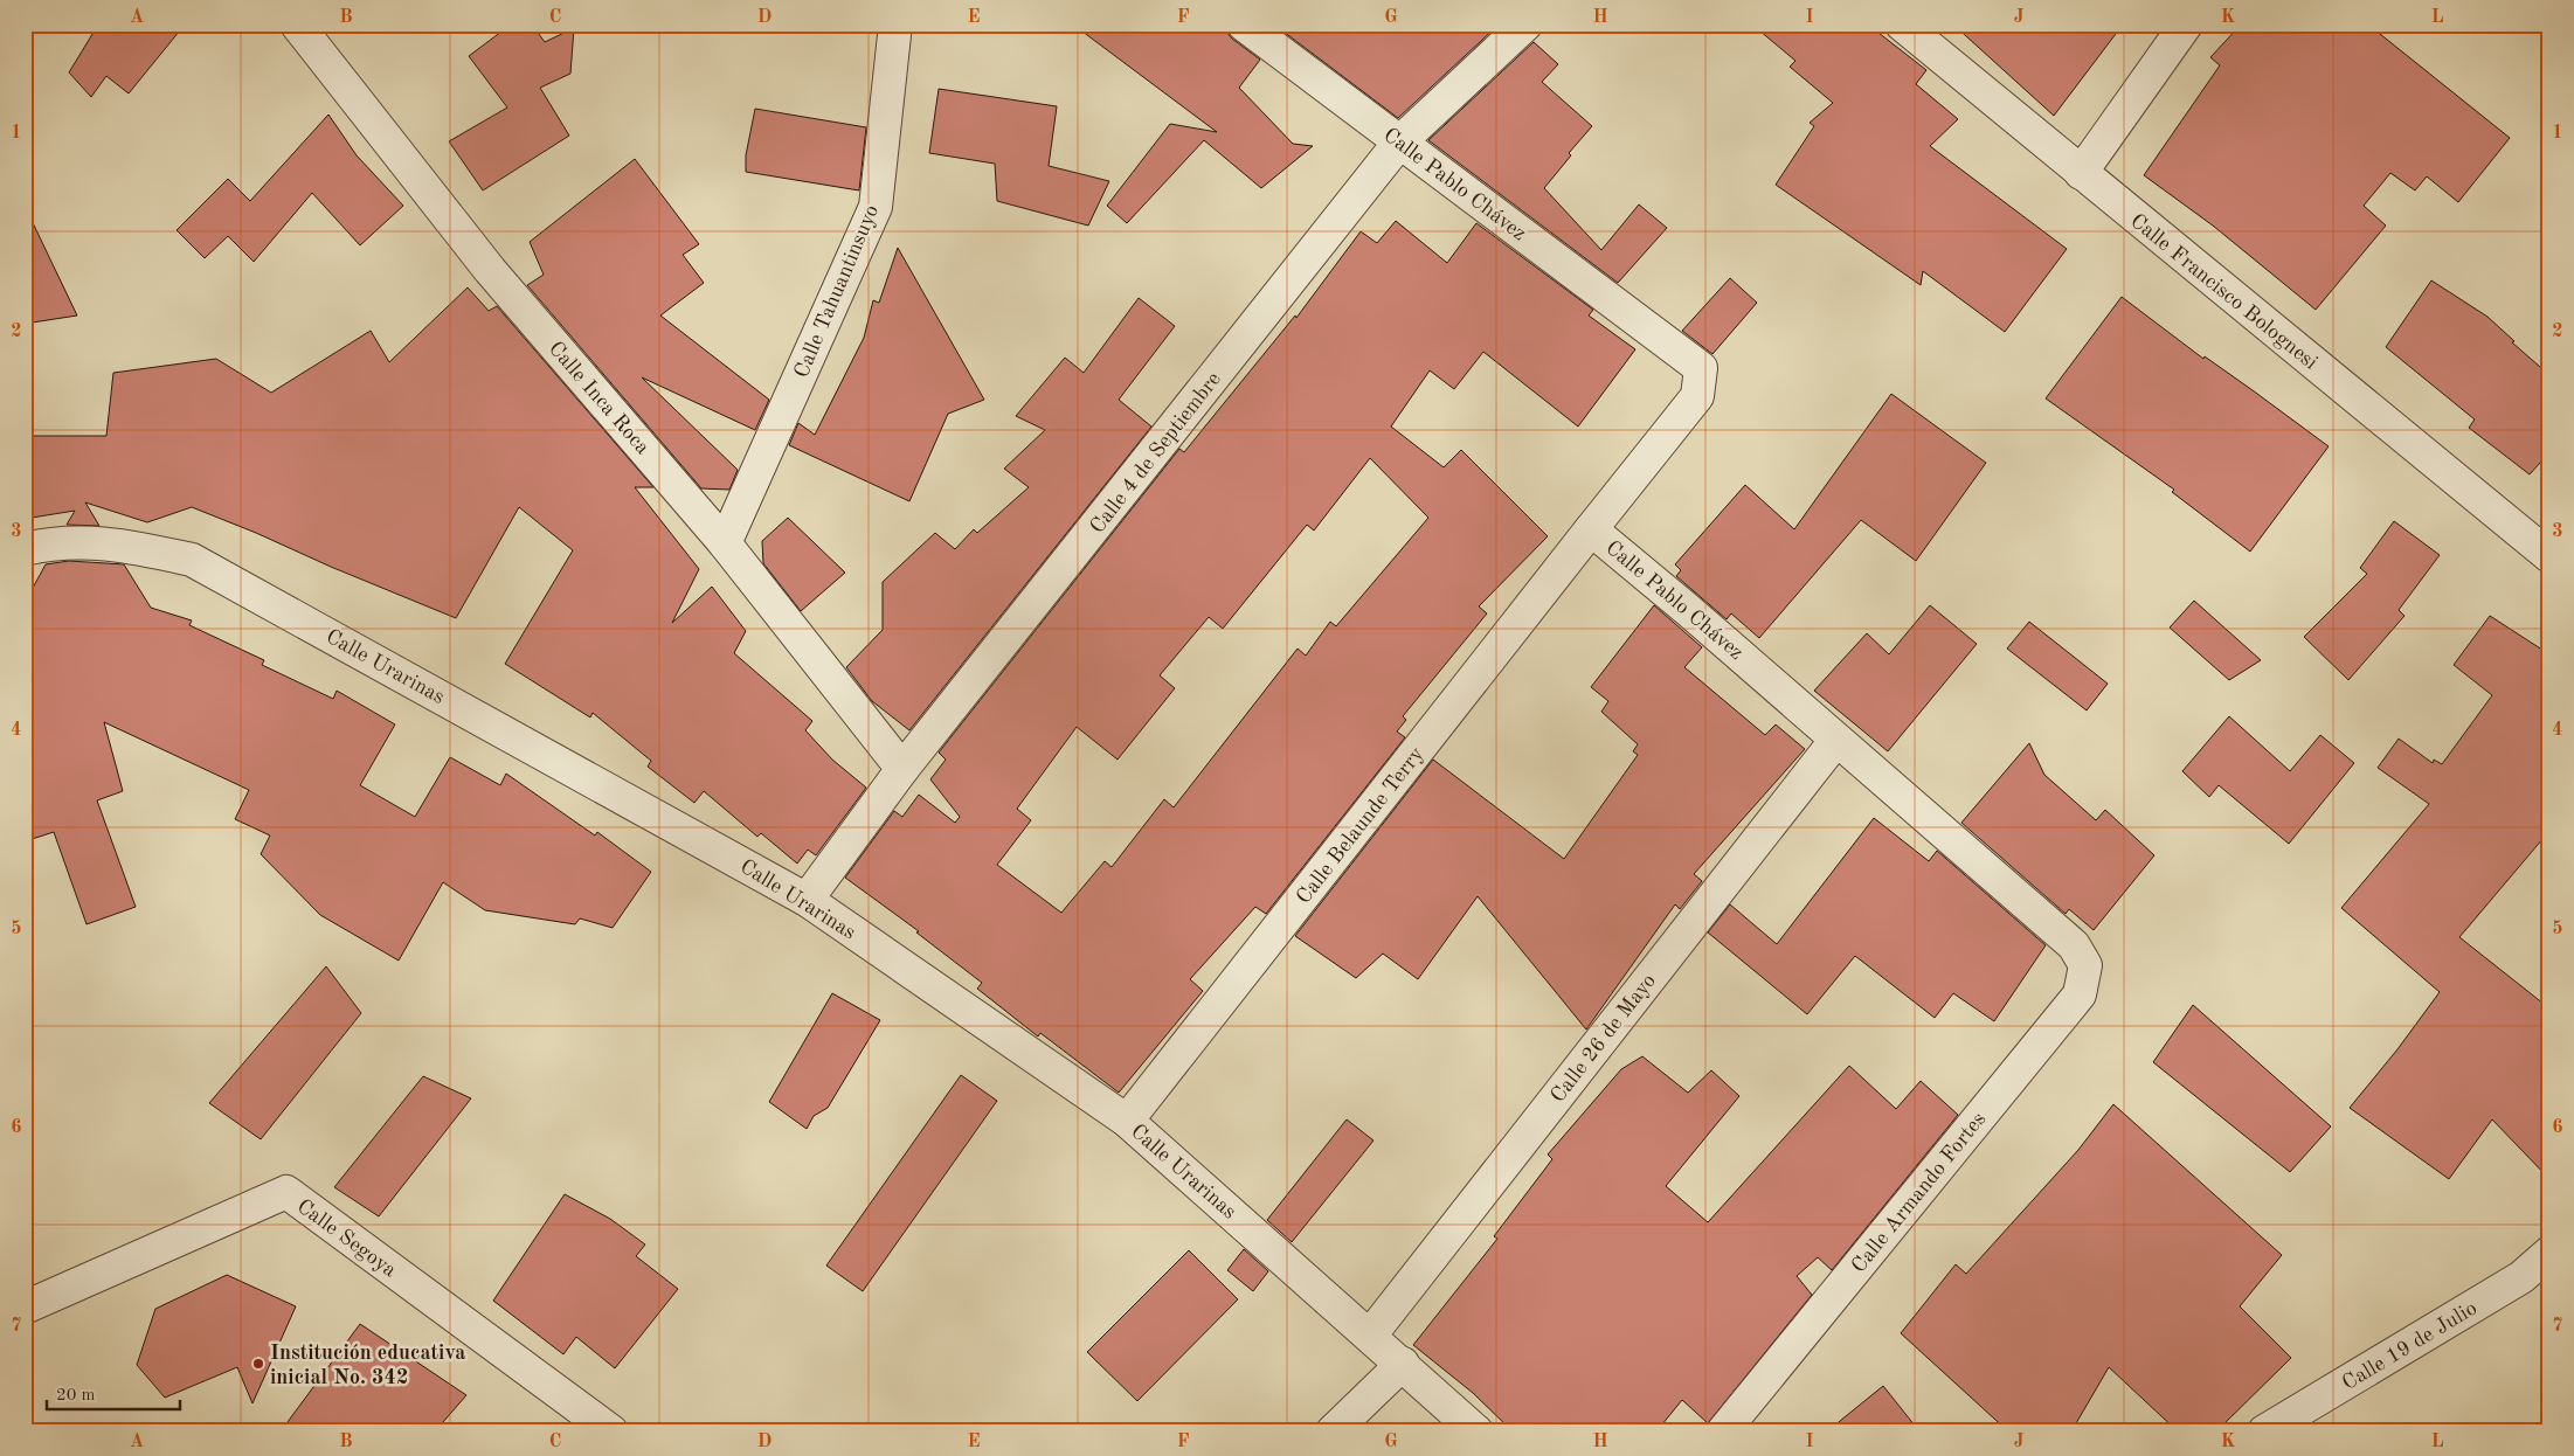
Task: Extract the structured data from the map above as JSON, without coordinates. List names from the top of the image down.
{
  "streets": {
    "street": [
      "Calle Pablo Chávez",
      "Calle Tahuantinsuyo",
      "Calle Francisco Bolognesi",
      "Calle Inca Roca",
      "Calle 4 de Septiembre",
      "Calle Urarinas",
      "Calle Belaunde Terry",
      "Calle 26 de Mayo",
      "Calle Armando Fortes",
      "Calle Segoya",
      "Calle 19 de Julio"
    ]
  },
  "crossings": [
    ["Calle Pablo Chávez", "Calle 4 de Septiembre"],
    ["Calle Pablo Chávez", "Calle Belaunde Terry"],
    ["Calle Pablo Chávez", "Calle 26 de Mayo"],
    ["Calle Pablo Chávez", "Calle Armando Fortes"],
    ["Calle Tahuantinsuyo", "Calle Inca Roca"],
    ["Calle Inca Roca", "Calle 4 de Septiembre"],
    ["Calle 4 de Septiembre", "Calle Urarinas"],
    ["Calle Urarinas", "Calle Belaunde Terry"],
    ["Calle Urarinas", "Calle 26 de Mayo"]
  ],
  "places": ["Institución educativa inicial No. 342"],
  "scale_bar": "20 m",
  "grid": {
    "columns": [
      "A",
      "B",
      "C",
      "D",
      "E",
      "F",
      "G",
      "H",
      "I",
      "J",
      "K",
      "L"
    ],
    "rows": [
      "1",
      "2",
      "3",
      "4",
      "5",
      "6",
      "7"
    ]
  }
}
